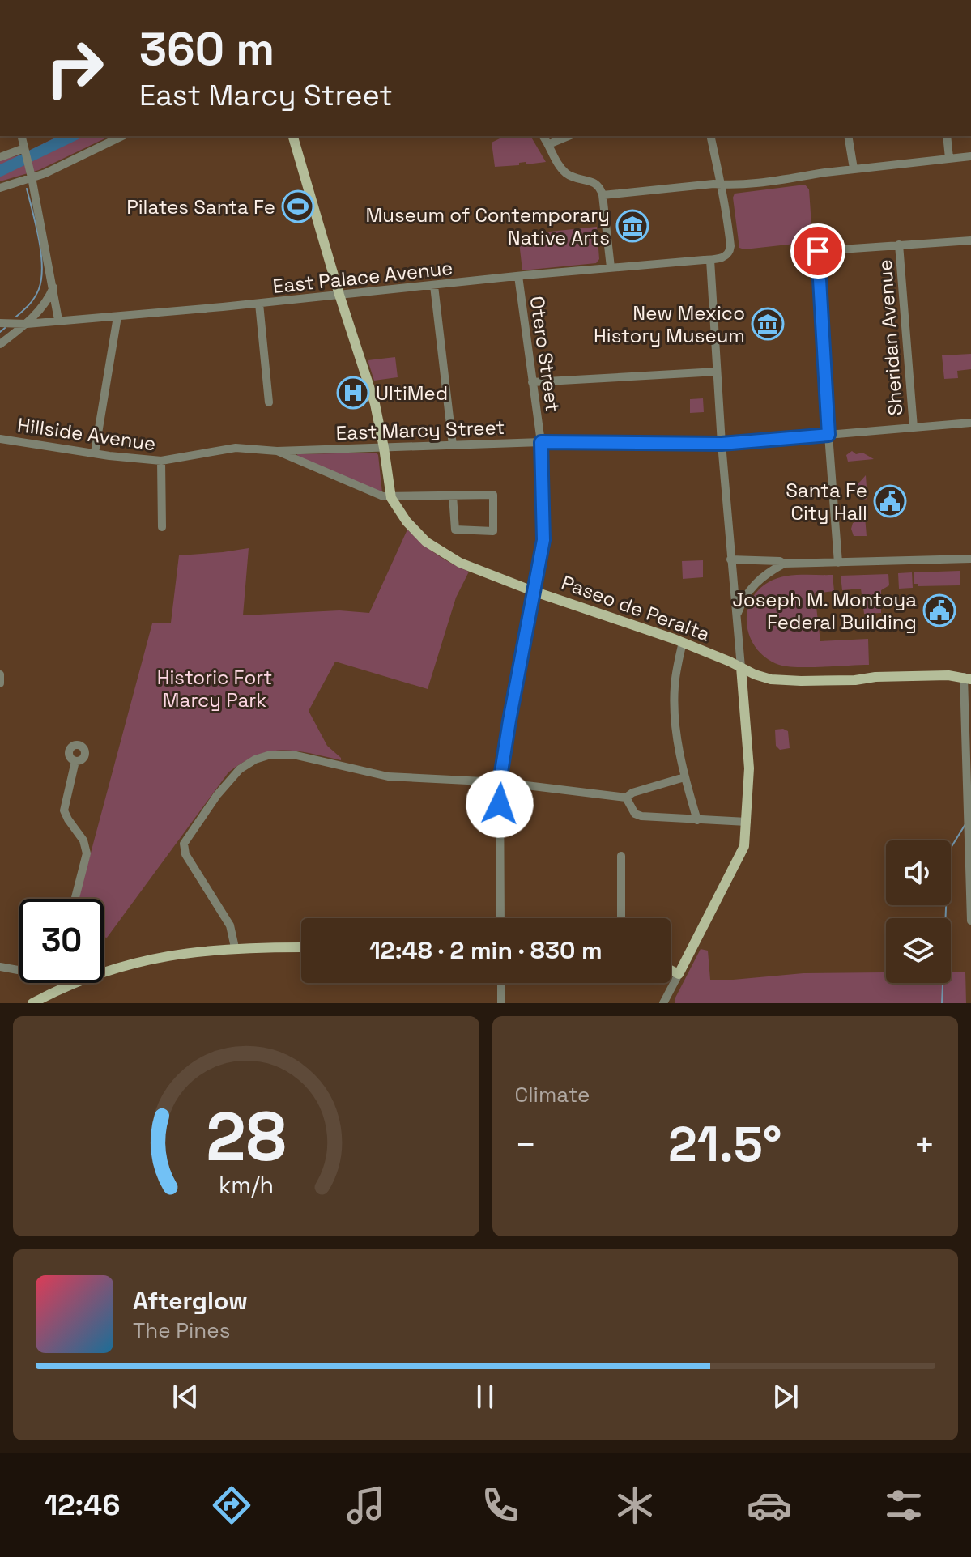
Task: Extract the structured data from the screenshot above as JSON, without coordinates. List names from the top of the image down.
{
  "streets": {
    "main road": ["Paseo de Peralta"],
    "street": [
      "East Palace Avenue",
      "Sheridan Avenue",
      "Otero Street",
      "East Marcy Street",
      "Hillside Avenue"
    ]
  },
  "crossings": [
    ["East Palace Avenue", "Otero Street"],
    ["East Palace Avenue", "Paseo de Peralta"],
    ["Sheridan Avenue", "East Marcy Street"],
    ["Otero Street", "East Marcy Street"],
    ["Otero Street", "Paseo de Peralta"],
    ["East Marcy Street", "Hillside Avenue"],
    ["East Marcy Street", "Paseo de Peralta"],
    ["Hillside Avenue", "Paseo de Peralta"]
  ],
  "parks": ["Historic Fort Marcy Park"],
  "places": {
    "sports": ["Pilates Santa Fe"],
    "museum": ["Museum of Contemporary Native Arts", "New Mexico History Museum"],
    "hospital": ["UltiMed"],
    "public building": ["Santa Fe City Hall", "Joseph M. Montoya Federal Building"]
  },
  "page": {
    "turn": ["360 m", "East Marcy Street"],
    "limit": "30",
    "trip": "12:48 · 2 min · 830 m",
    "tile": "Climate",
    "heat": ["−", "21.5°", "+"],
    "song": ["Afterglow", "The Pines"],
    "tabs": "12:46",
    "gauge": ["28", "km/h"]
  }
}
